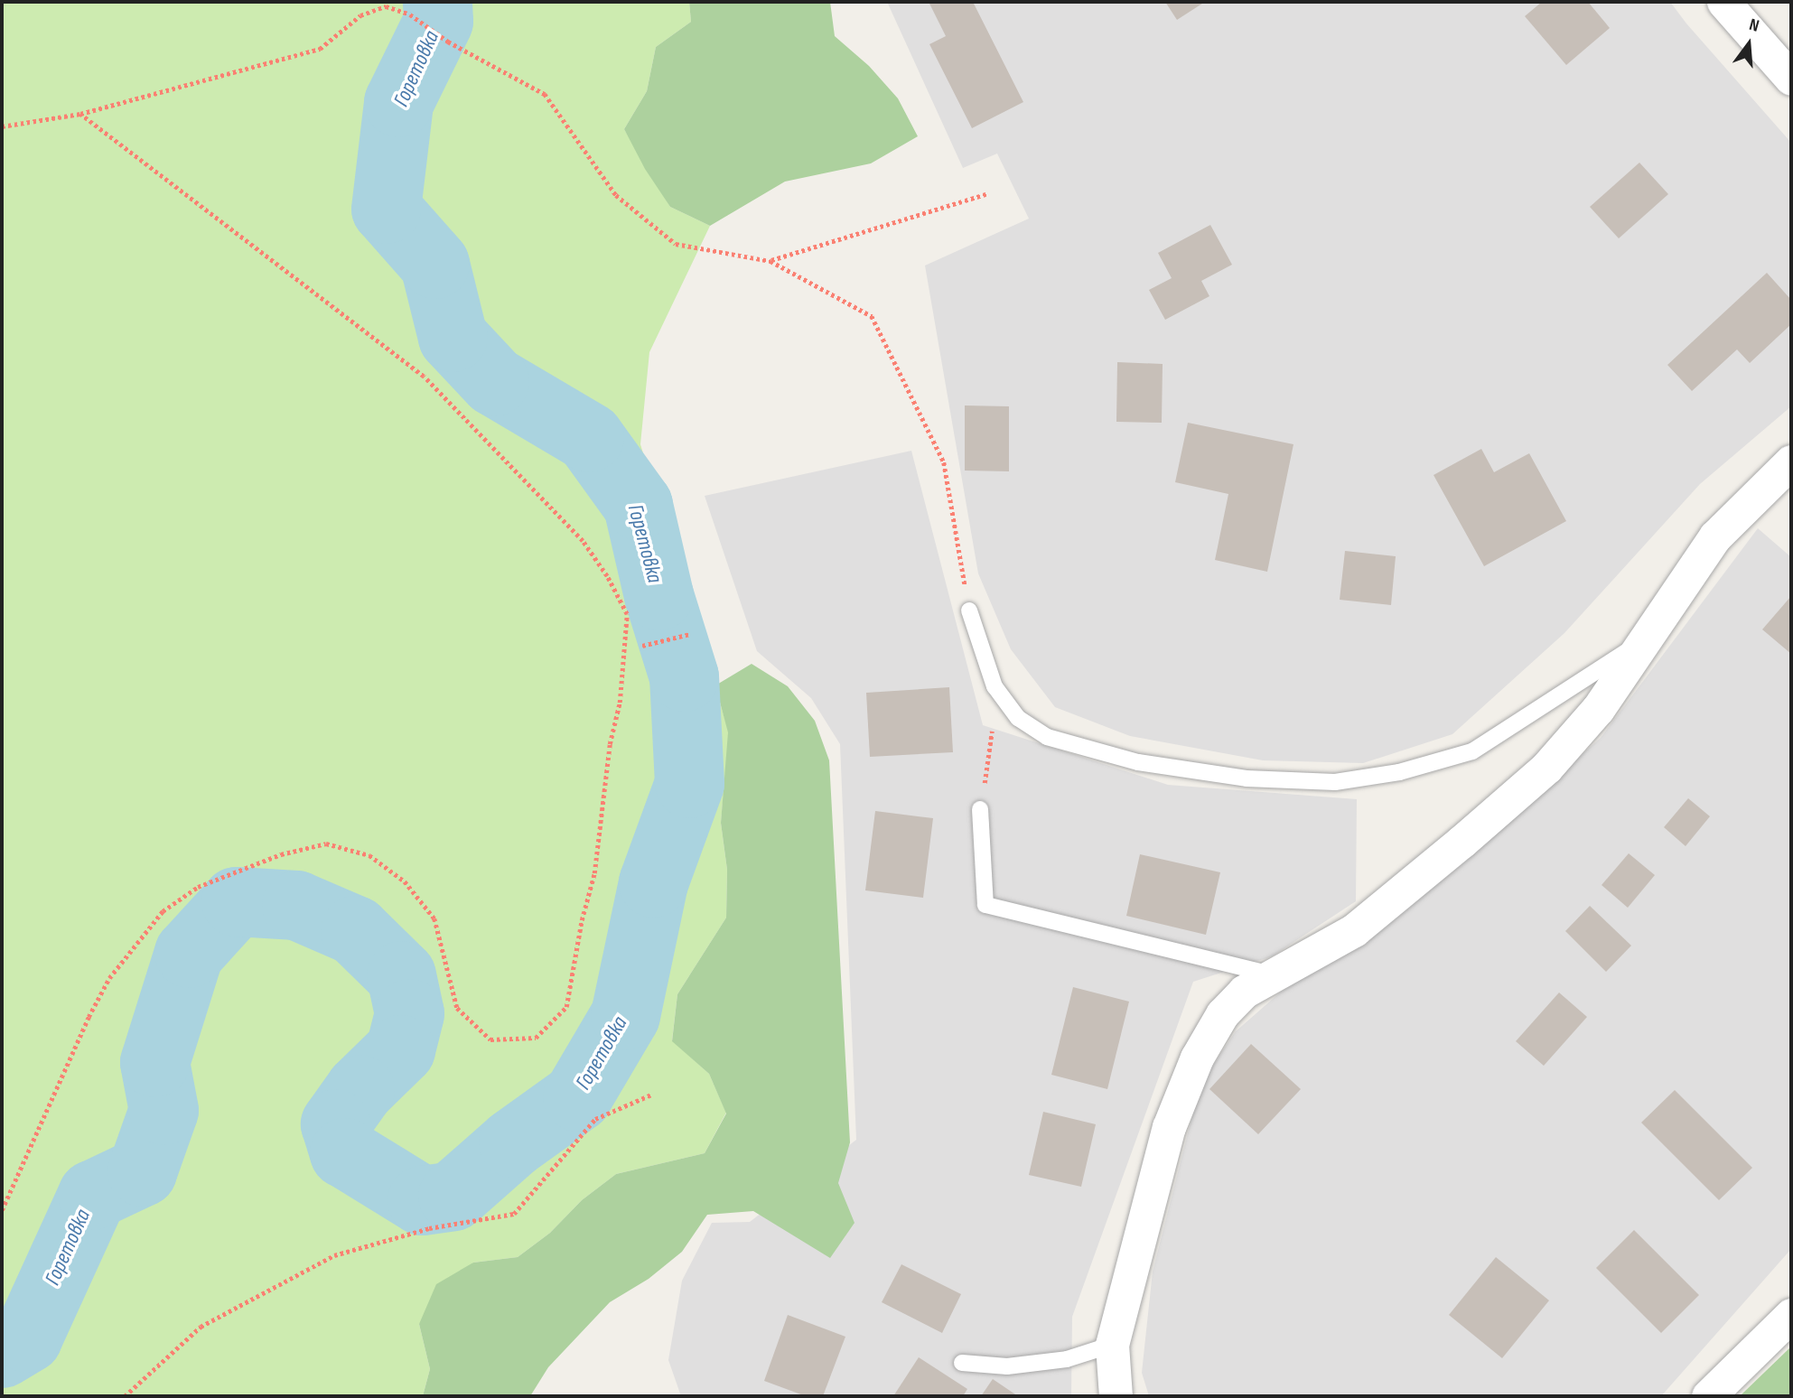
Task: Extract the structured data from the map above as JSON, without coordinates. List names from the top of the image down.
{
  "water": ["Горетовка"],
  "north": "top"
}
